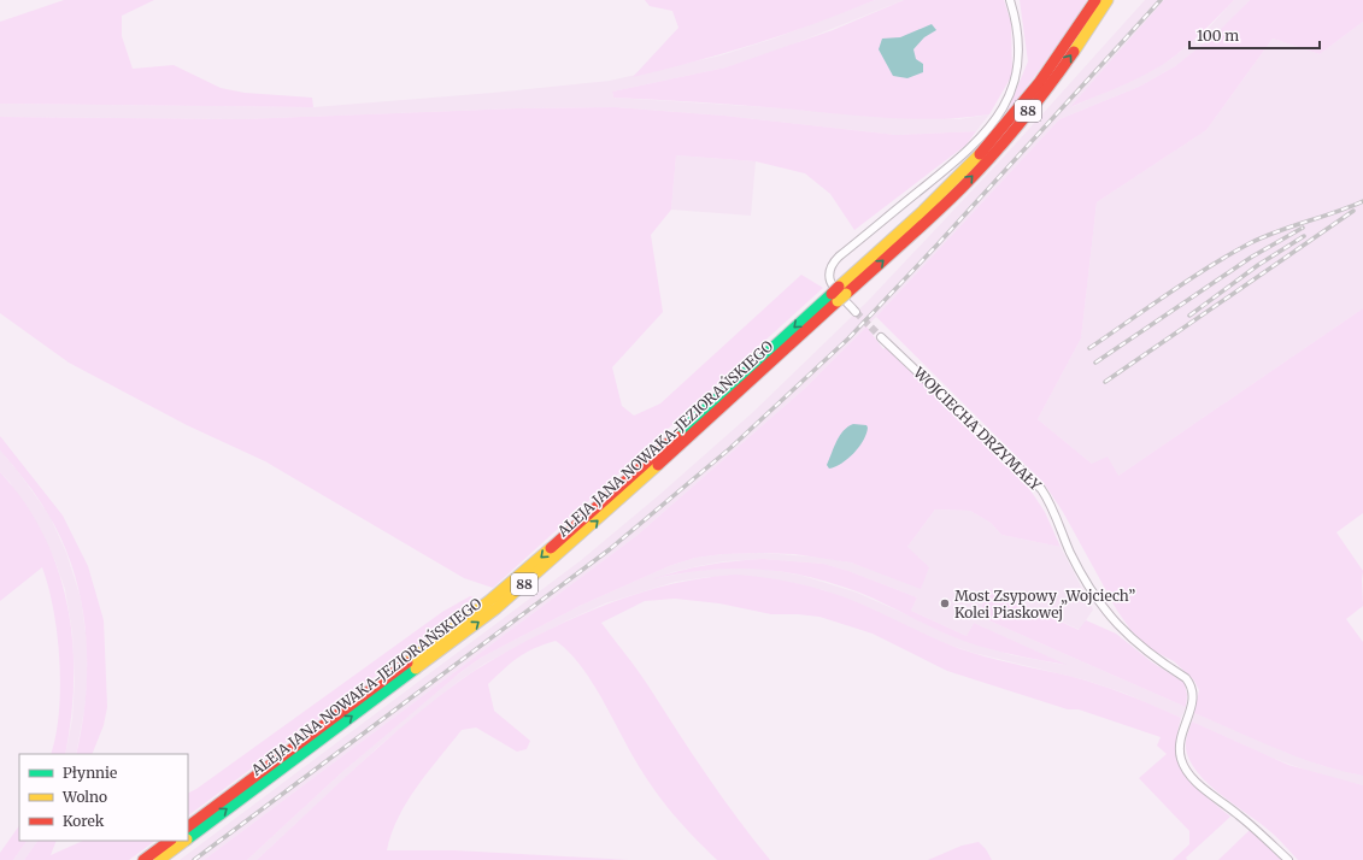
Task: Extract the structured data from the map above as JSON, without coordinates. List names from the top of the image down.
{
  "streets": {
    "main road": ["88", "ALEJA JANA NOWAKA-JEZIORAŃSKIEGO"],
    "street": ["WOJCIECHA DRZYMAŁY"]
  },
  "places": ["Most Zsypowy „Wojciech” Kolei Piaskowej"],
  "legend": ["Płynnie", "Wolno", "Korek"],
  "scale_bar": "100 m"
}
